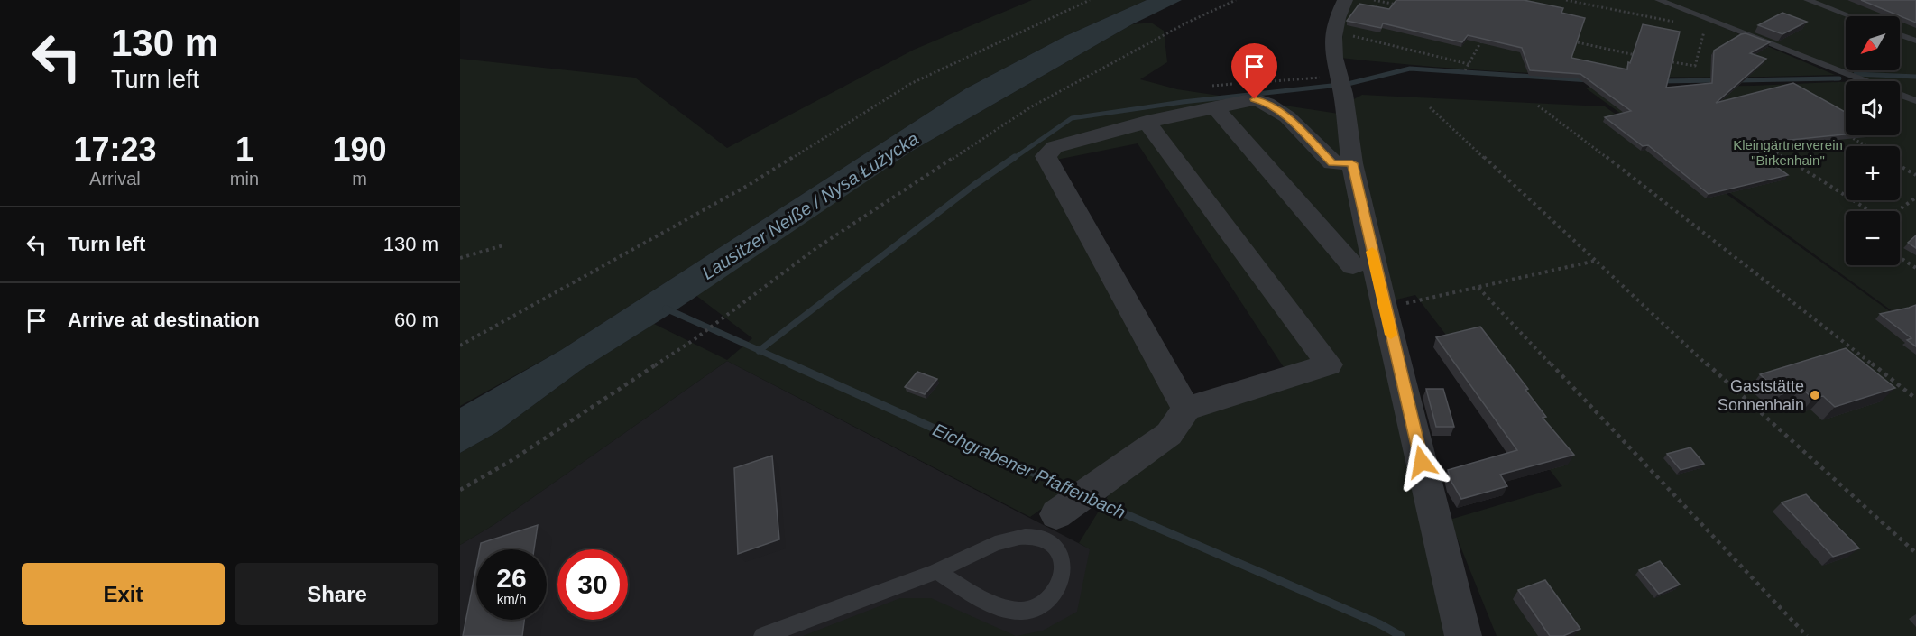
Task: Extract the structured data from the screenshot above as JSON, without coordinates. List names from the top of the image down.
{
  "water": ["Lausitzer Neiße / Nysa Łużycka", "Eichgrabener Pfaffenbach"],
  "parks": ["Kleingärtnerverein \"Birkenhain\""],
  "places": ["Gaststätte Sonnenhain"],
  "north": "bottom left",
  "page": {
    "turn": ["130 m", "Turn left"],
    "map_buttons": ["+", "−"],
    "eta": [
      "17:23",
      "Arrival",
      "1",
      "min",
      "190",
      "m"
    ],
    "list": [
      {
        "name": "Turn left",
        "value": "130 m"
      },
      {
        "name": "Arrive at destination",
        "value": "60 m"
      }
    ],
    "speed": "26 km/h",
    "limit": "30",
    "buttons": ["Exit", "Share"]
  }
}
